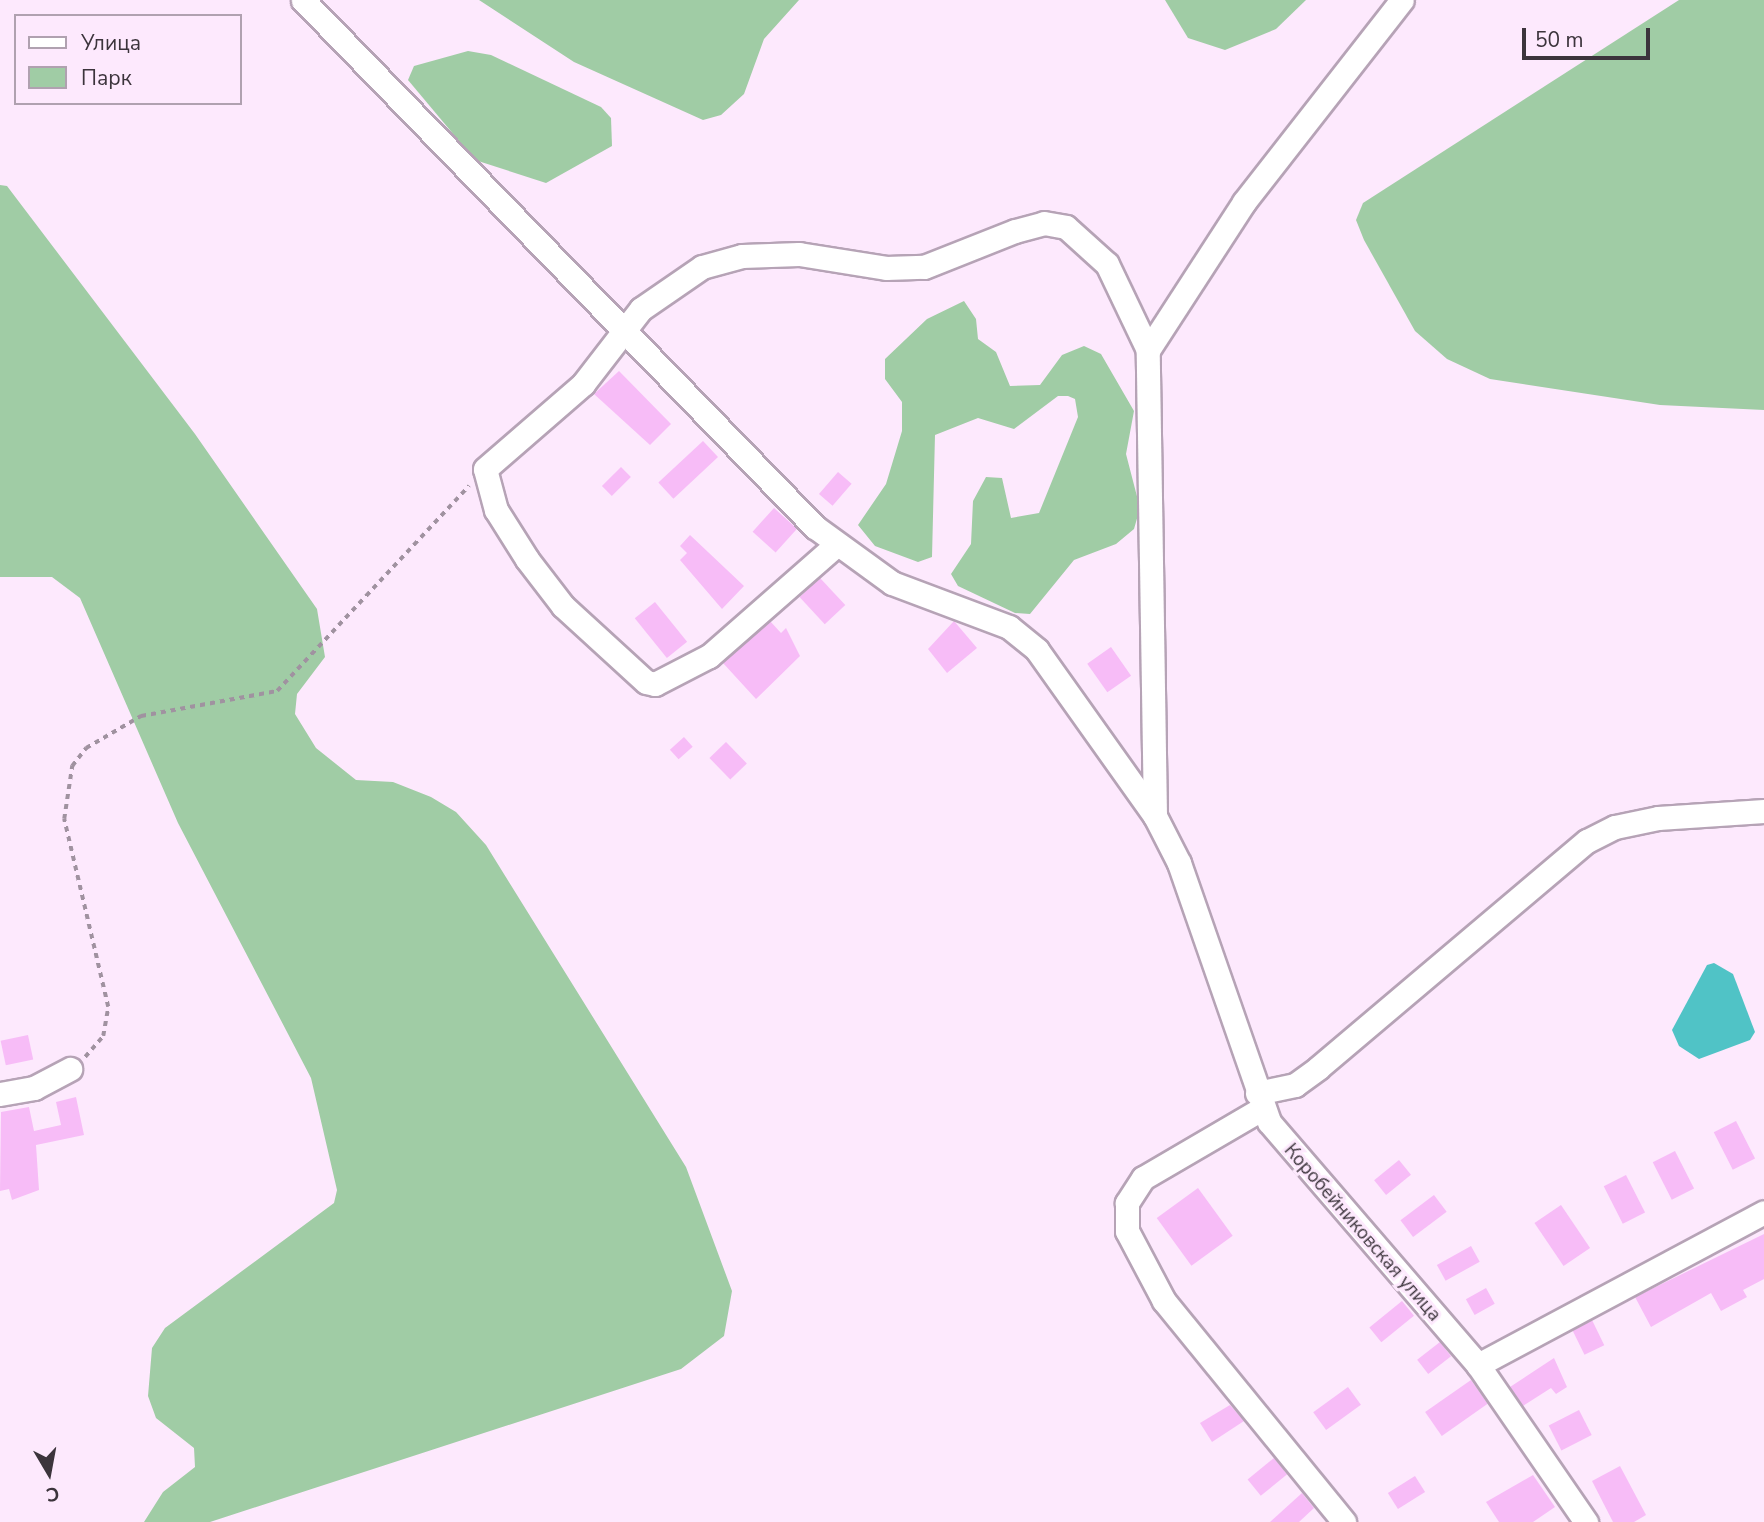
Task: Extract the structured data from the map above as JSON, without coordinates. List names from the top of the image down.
{
  "streets": {
    "street": ["Коробейниковская улица"]
  },
  "legend": ["Улица", "Парк"],
  "scale_bar": "50 m",
  "north": "bottom"
}
